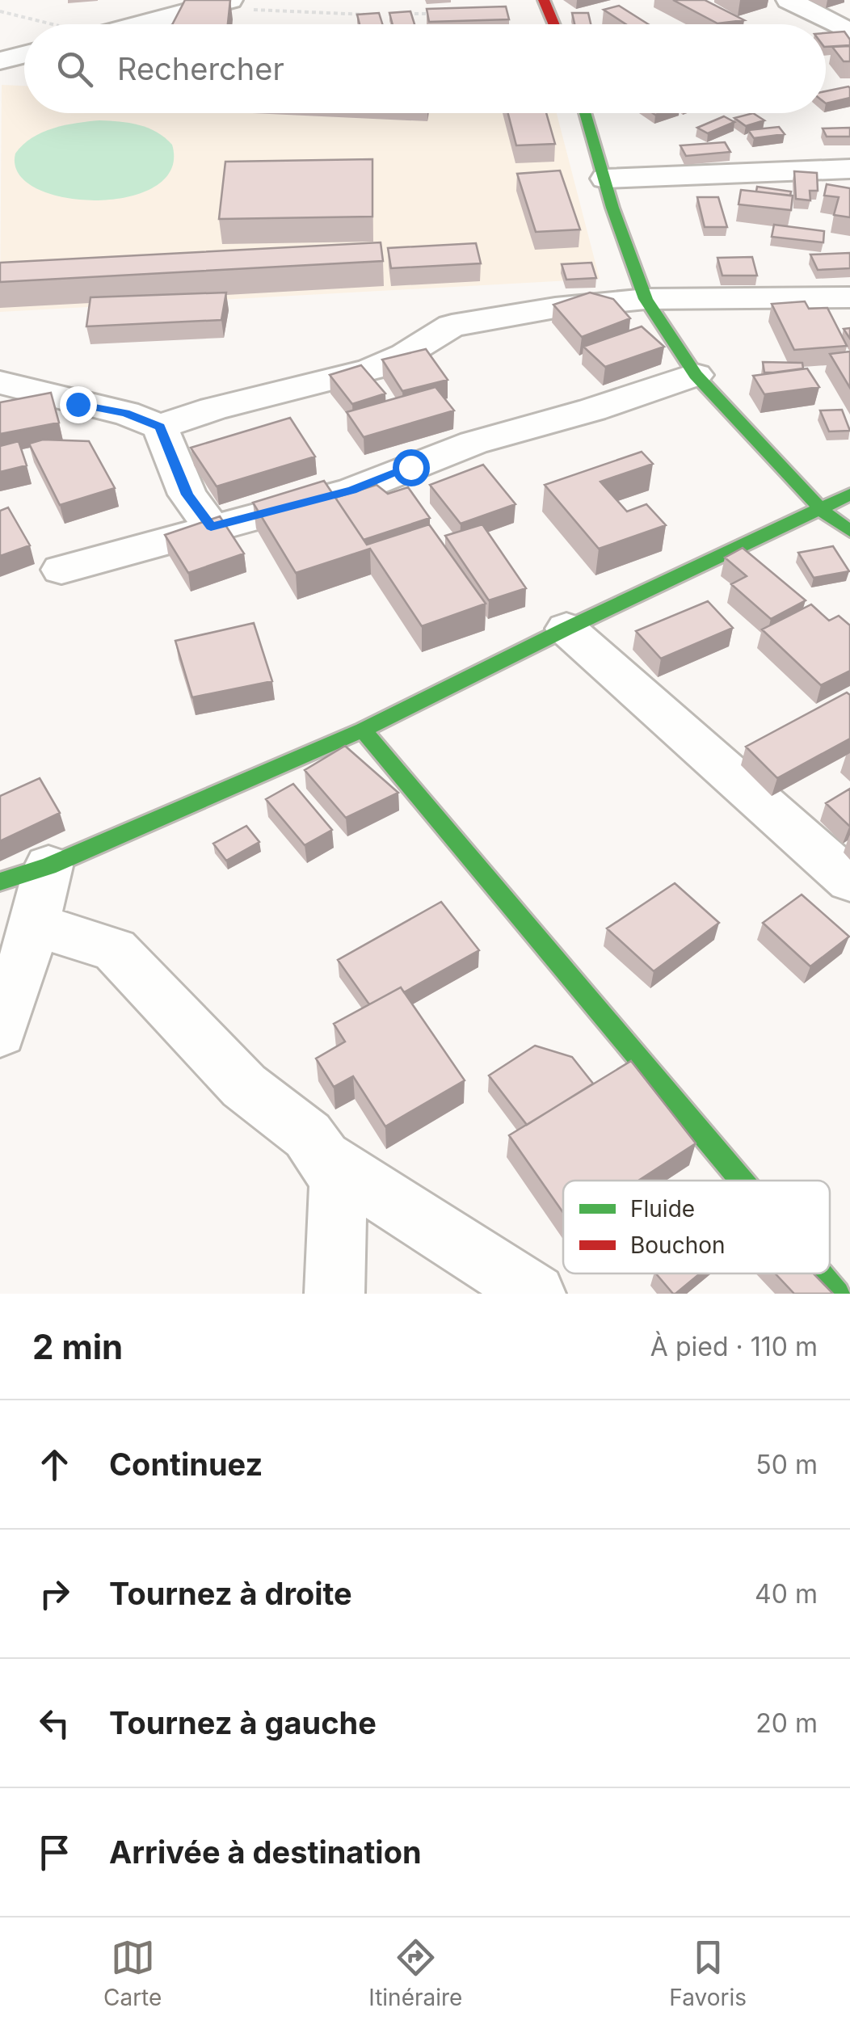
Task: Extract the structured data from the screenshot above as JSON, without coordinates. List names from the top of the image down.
{
  "legend": ["Fluide", "Bouchon"],
  "page": {
    "search": "Rechercher",
    "heading": ["2 min", "À pied · 110 m"],
    "list": [
      ["Continuez", "50 m"],
      ["Tournez à droite", "40 m"],
      ["Tournez à gauche", "20 m"],
      "Arrivée à destination"
    ],
    "nav": ["Carte", "Itinéraire", "Favoris"]
  }
}
